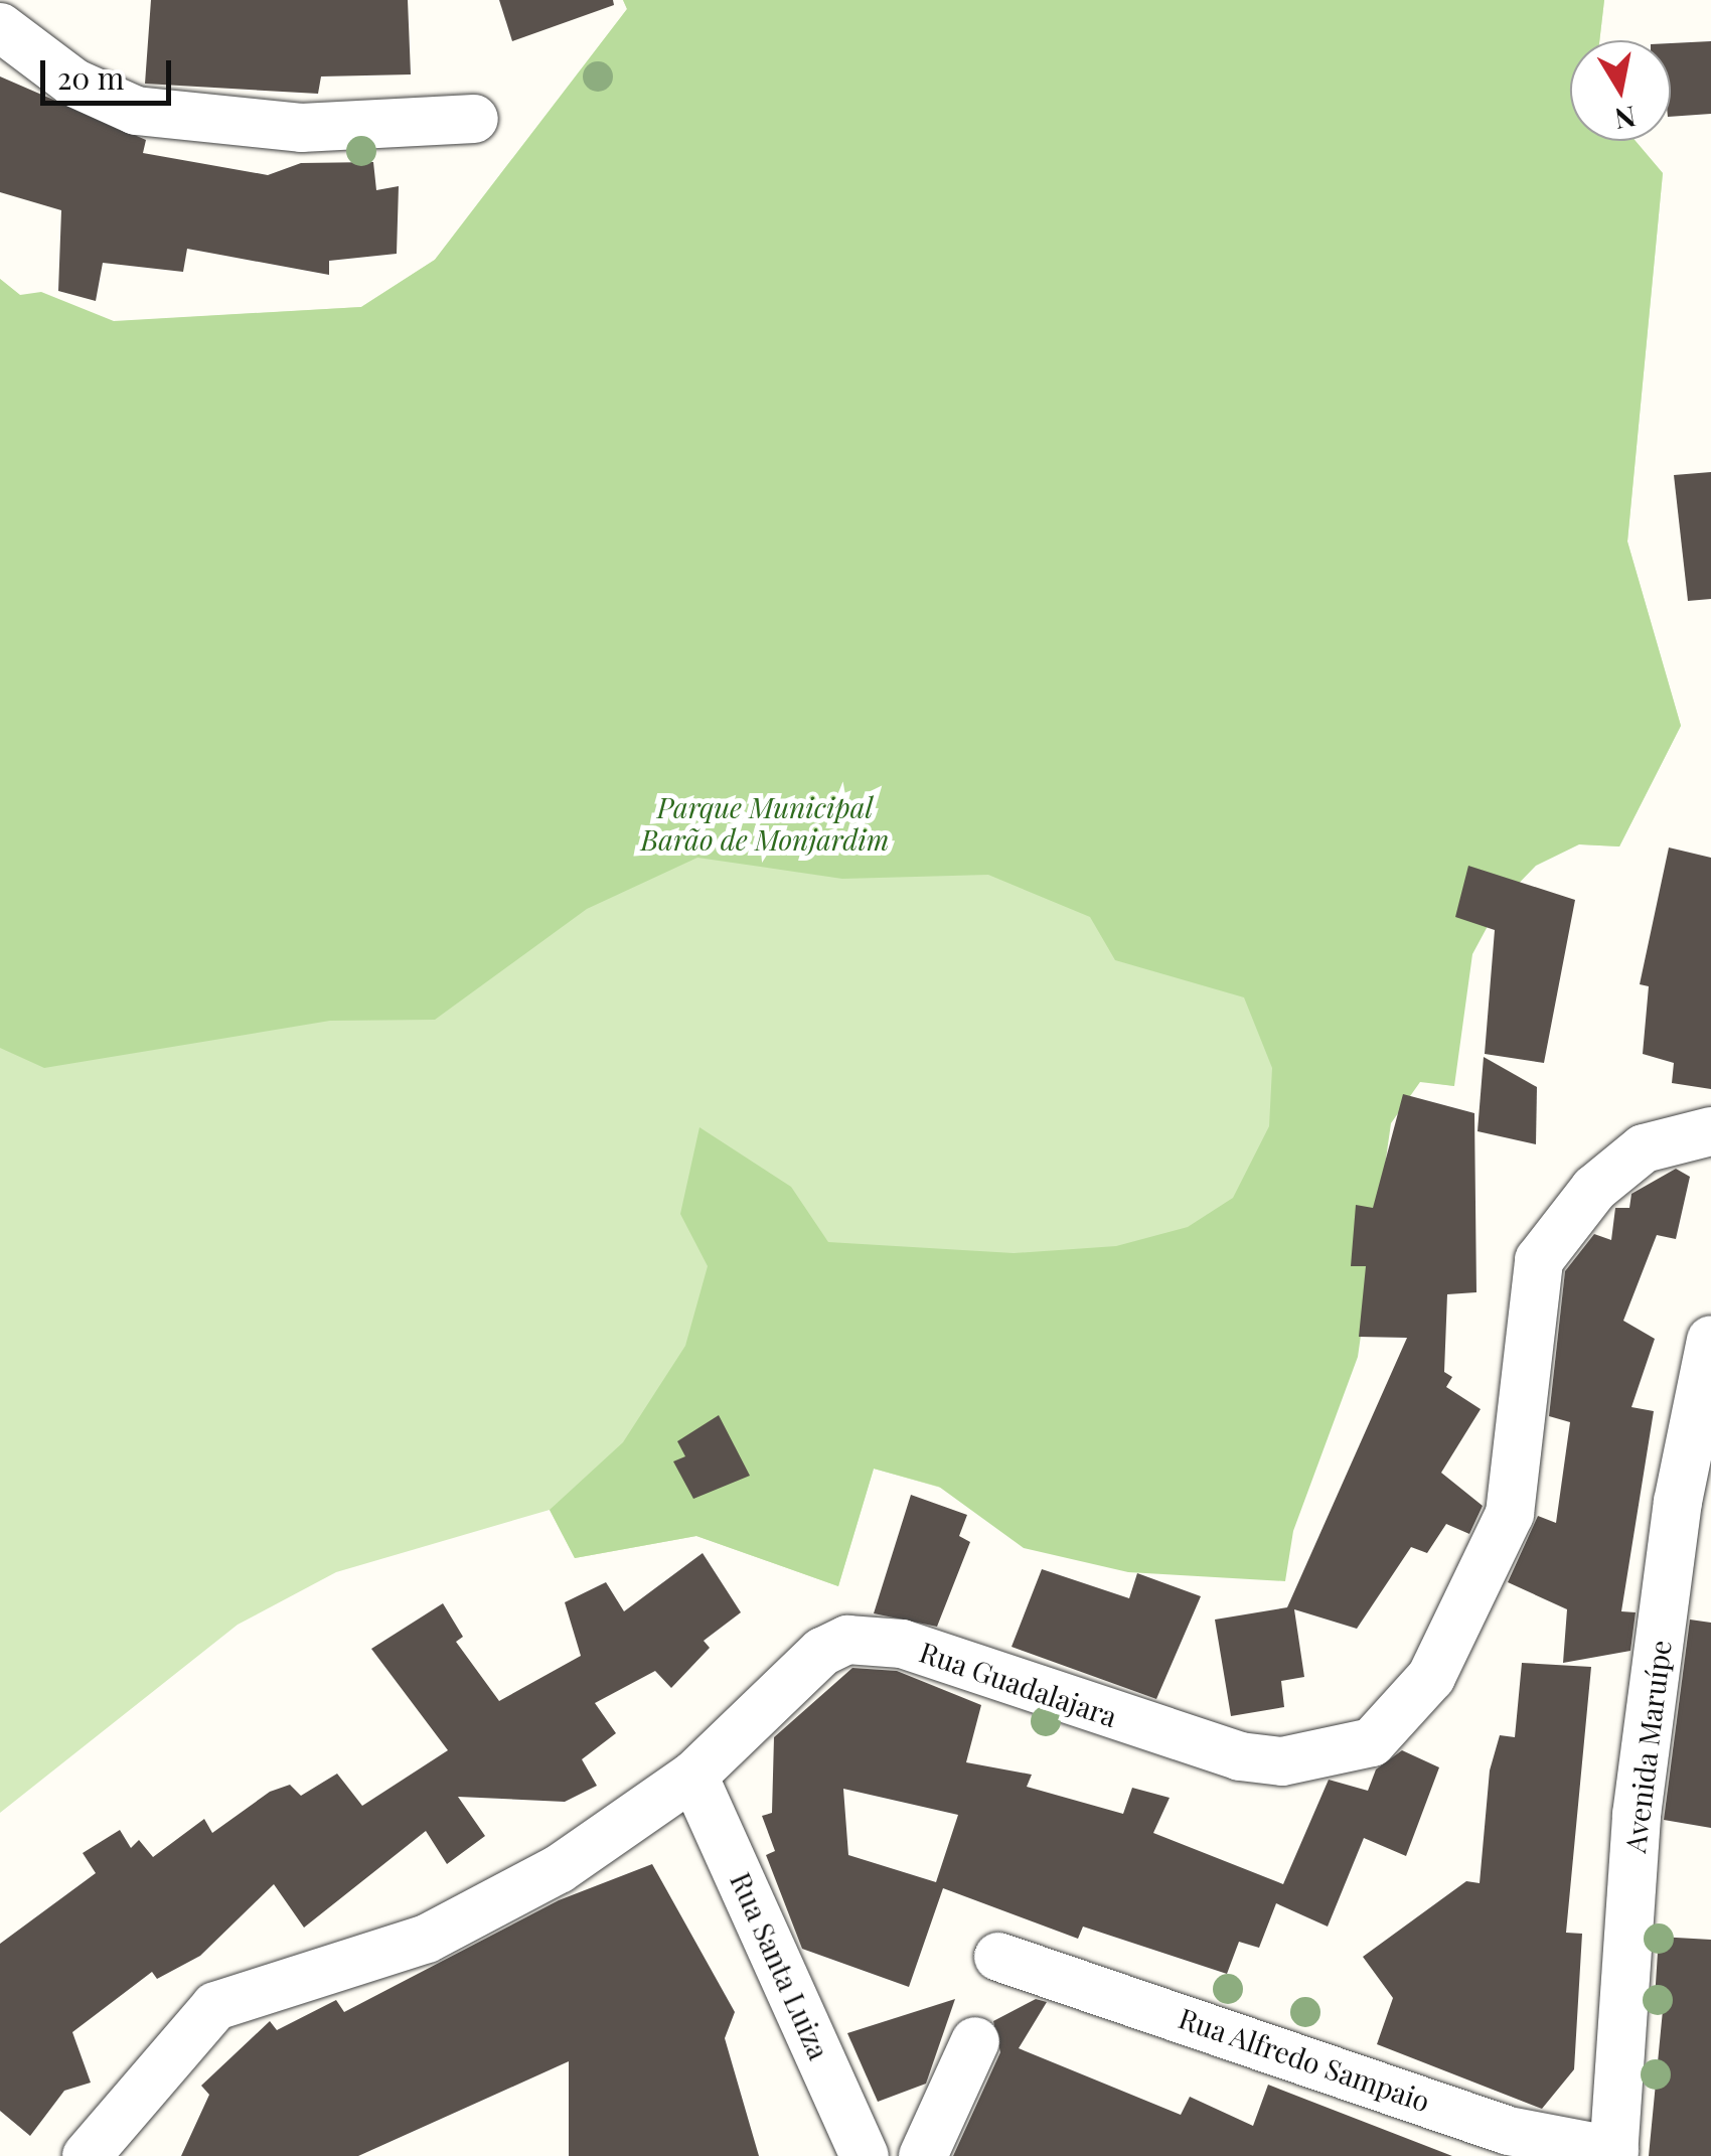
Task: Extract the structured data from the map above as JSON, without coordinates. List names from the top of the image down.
{
  "streets": {
    "street": [
      "Rua Guadalajara",
      "Avenida Maruípe",
      "Rua Santa Luiza",
      "Rua Alfredo Sampaio"
    ]
  },
  "crossings": [
    ["Rua Guadalajara", "Rua Santa Luiza"],
    ["Avenida Maruípe", "Rua Alfredo Sampaio"]
  ],
  "parks": ["Parque Municipal Barão de Monjardim"],
  "scale_bar": "20 m",
  "north": "bottom"
}
